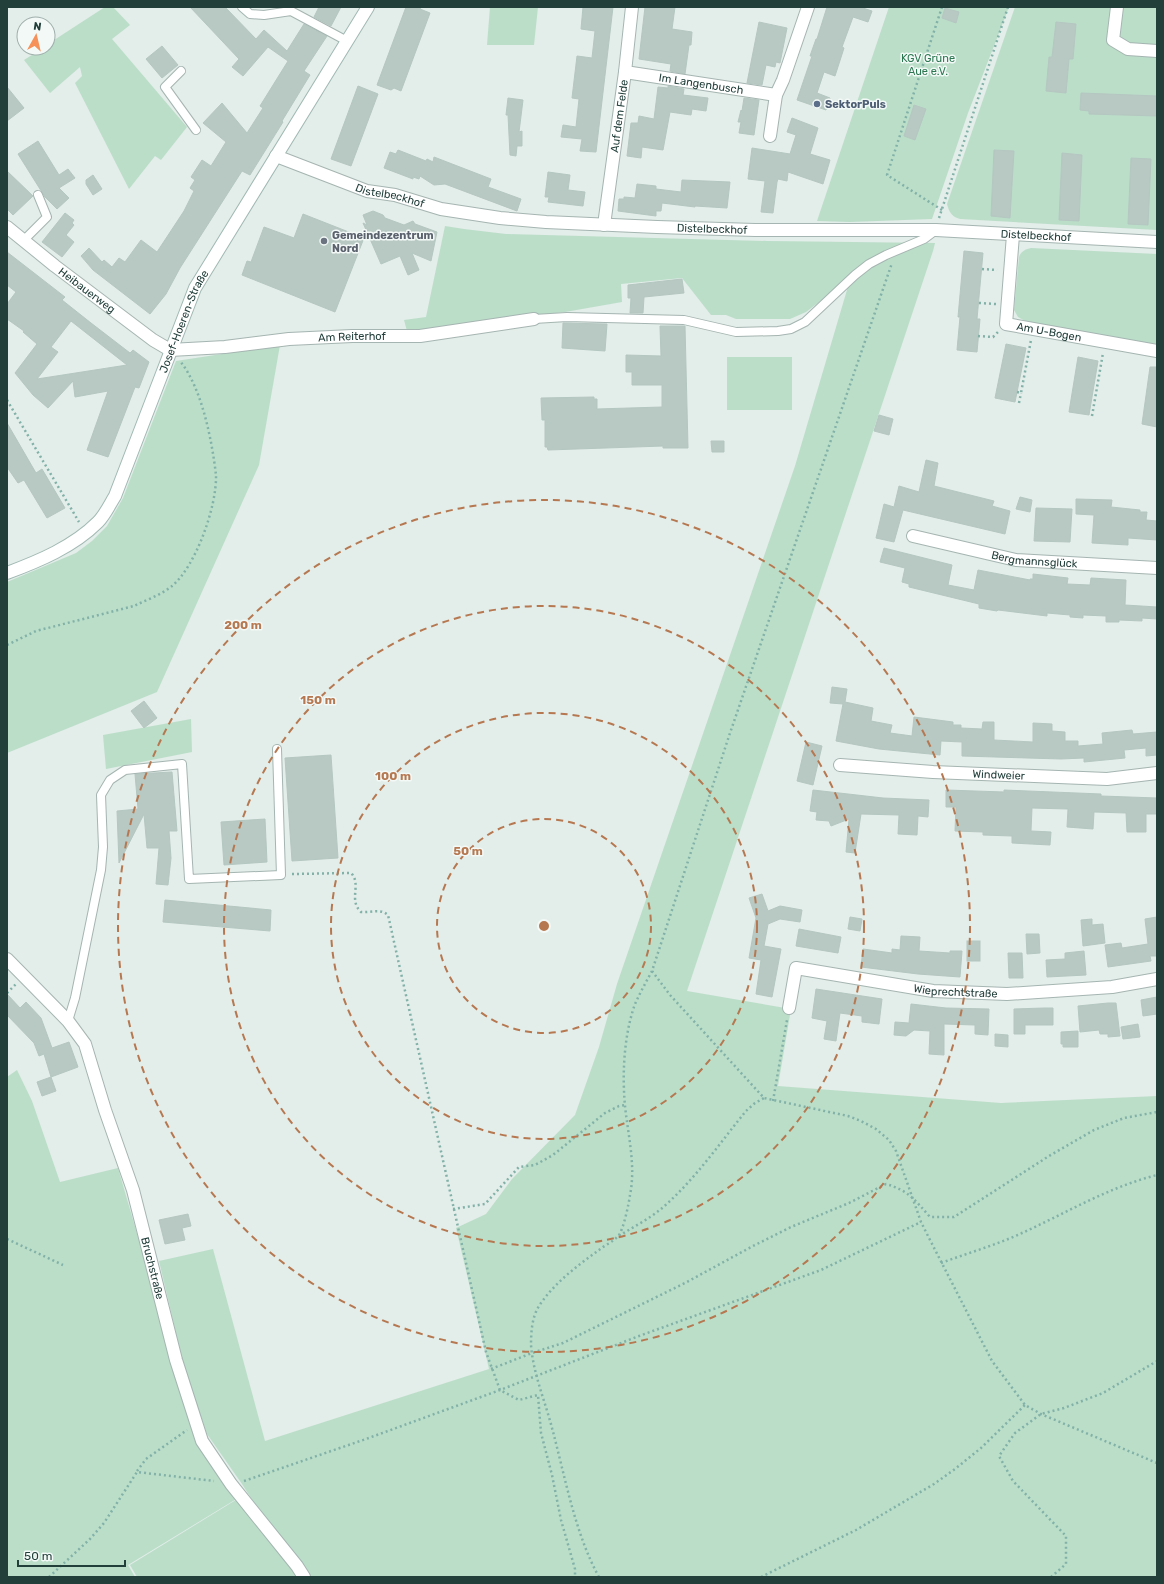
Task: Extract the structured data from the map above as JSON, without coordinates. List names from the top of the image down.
{
  "streets": {
    "street": [
      "Im Langenbusch",
      "Auf dem Felde",
      "Distelbeckhof",
      "Heibauerweg",
      "Josef-Hoeren-Straße",
      "Am U-Bogen",
      "Am Reiterhof",
      "Bergmannsglück",
      "Windweier",
      "Wieprechtstraße",
      "Bruchstraße"
    ]
  },
  "crossings": [
    ["Im Langenbusch", "Auf dem Felde"],
    ["Auf dem Felde", "Distelbeckhof"],
    ["Distelbeckhof", "Josef-Hoeren-Straße"],
    ["Distelbeckhof", "Am U-Bogen"],
    ["Heibauerweg", "Josef-Hoeren-Straße"],
    ["Heibauerweg", "Am Reiterhof"],
    ["Josef-Hoeren-Straße", "Am Reiterhof"]
  ],
  "parks": ["KGV Grüne Aue e.V."],
  "places": ["SektorPuls", "Gemeindezentrum Nord"],
  "scale_bar": "50 m",
  "north": "top",
  "rings": [
    "200 m",
    "150 m",
    "100 m",
    "50 m"
  ]
}
